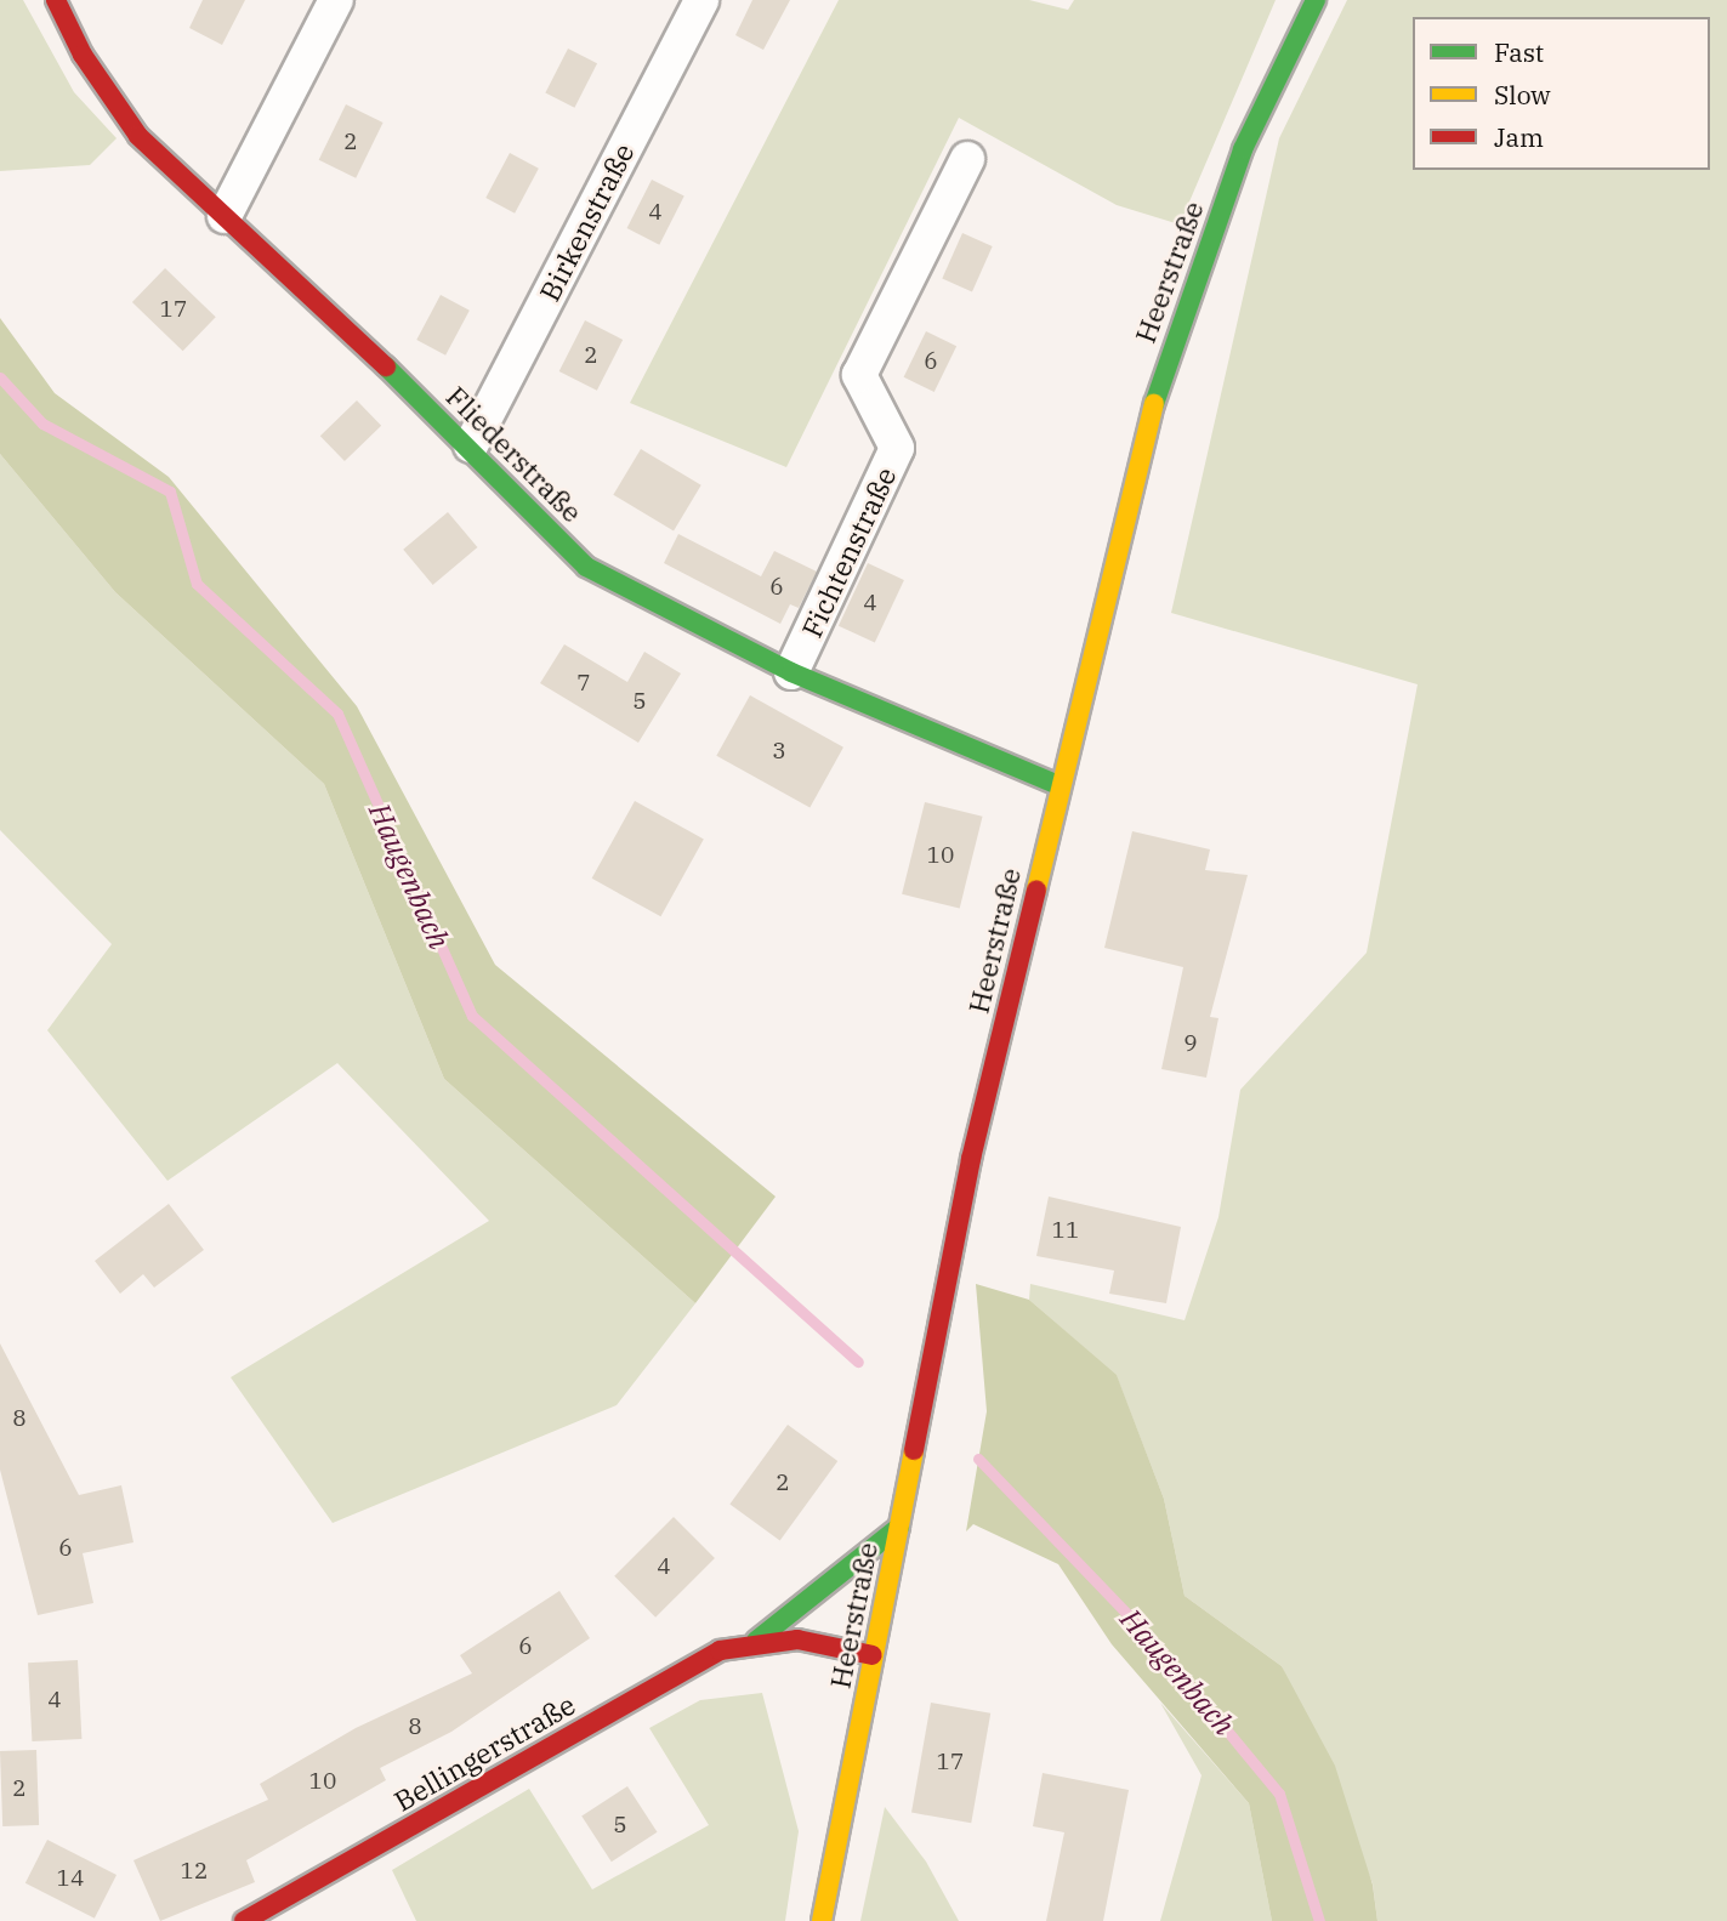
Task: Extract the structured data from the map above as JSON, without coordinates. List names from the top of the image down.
{
  "streets": {
    "street": [
      "Birkenstraße",
      "Heerstraße",
      "Fliederstraße",
      "Fichtenstraße",
      "Bellingerstraße"
    ]
  },
  "crossings": [
    ["Birkenstraße", "Fliederstraße"],
    ["Heerstraße", "Fliederstraße"],
    ["Heerstraße", "Bellingerstraße"],
    ["Fliederstraße", "Fichtenstraße"]
  ],
  "water": ["Haugenbach"],
  "house_numbers": [
    "2",
    "4",
    "17",
    "2",
    "6",
    "6",
    "4",
    "7",
    "5",
    "3",
    "10",
    "9",
    "11",
    "8",
    "2",
    "6",
    "4",
    "6",
    "4",
    "8",
    "17",
    "10",
    "2",
    "5",
    "12",
    "14"
  ],
  "legend": ["Fast", "Slow", "Jam"]
}
